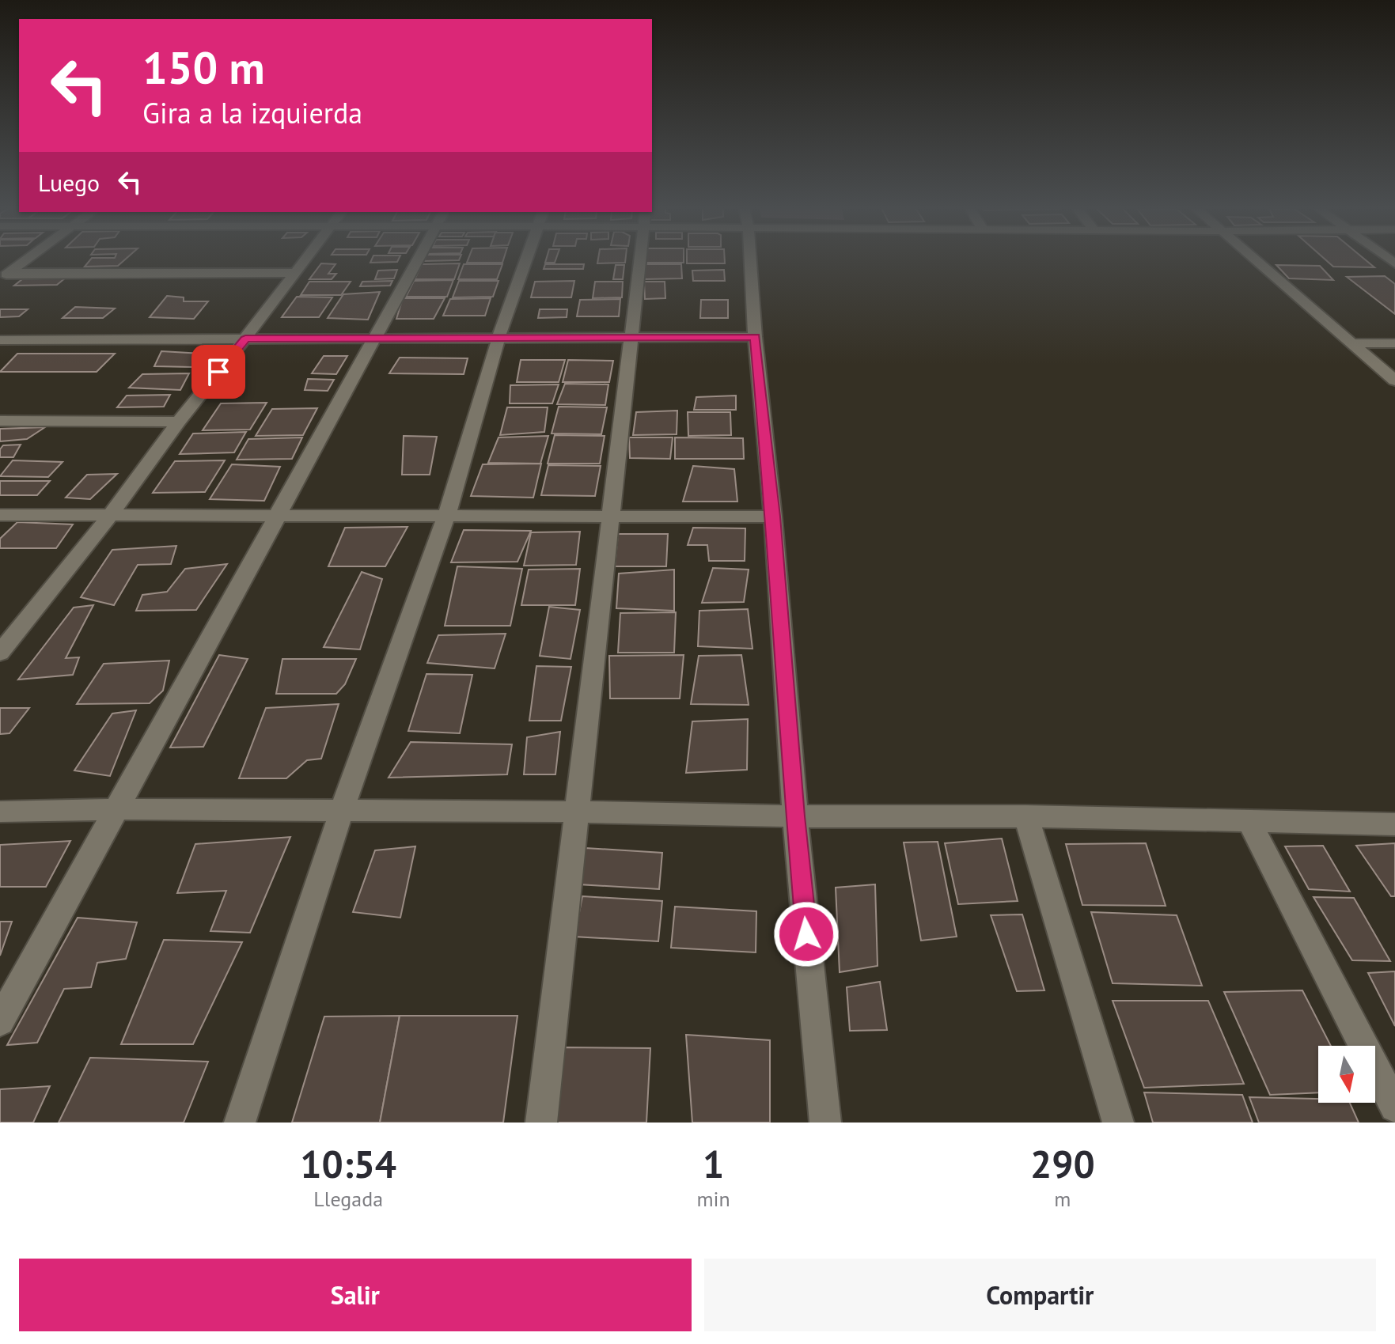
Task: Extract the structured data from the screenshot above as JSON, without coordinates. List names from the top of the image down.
{
  "north": "bottom",
  "page": {
    "turn": ["150 m", "Gira a la izquierda"],
    "then": "Luego",
    "eta": [
      "10:54",
      "Llegada",
      "1",
      "min",
      "290",
      "m"
    ],
    "buttons": ["Salir", "Compartir"]
  }
}
